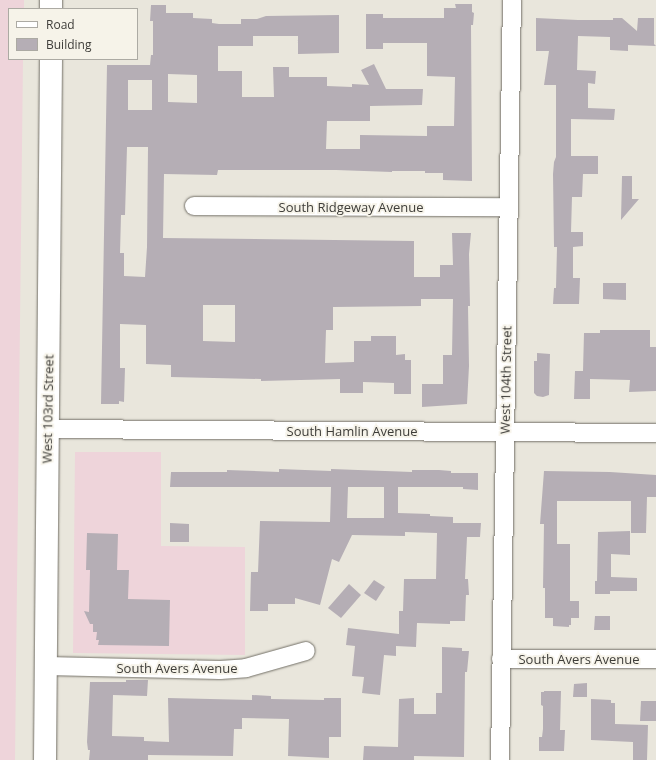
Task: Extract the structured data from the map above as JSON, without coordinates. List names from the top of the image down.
{
  "streets": {
    "main road": ["West 103rd Street"],
    "street": [
      "South Ridgeway Avenue",
      "West 104th Street",
      "South Hamlin Avenue",
      "South Avers Avenue"
    ]
  },
  "crossings": [
    ["South Ridgeway Avenue", "West 104th Street"],
    ["West 104th Street", "South Hamlin Avenue"],
    ["West 104th Street", "South Avers Avenue"],
    ["West 103rd Street", "South Hamlin Avenue"],
    ["West 103rd Street", "South Avers Avenue"]
  ],
  "legend": ["Road", "Building"]
}
